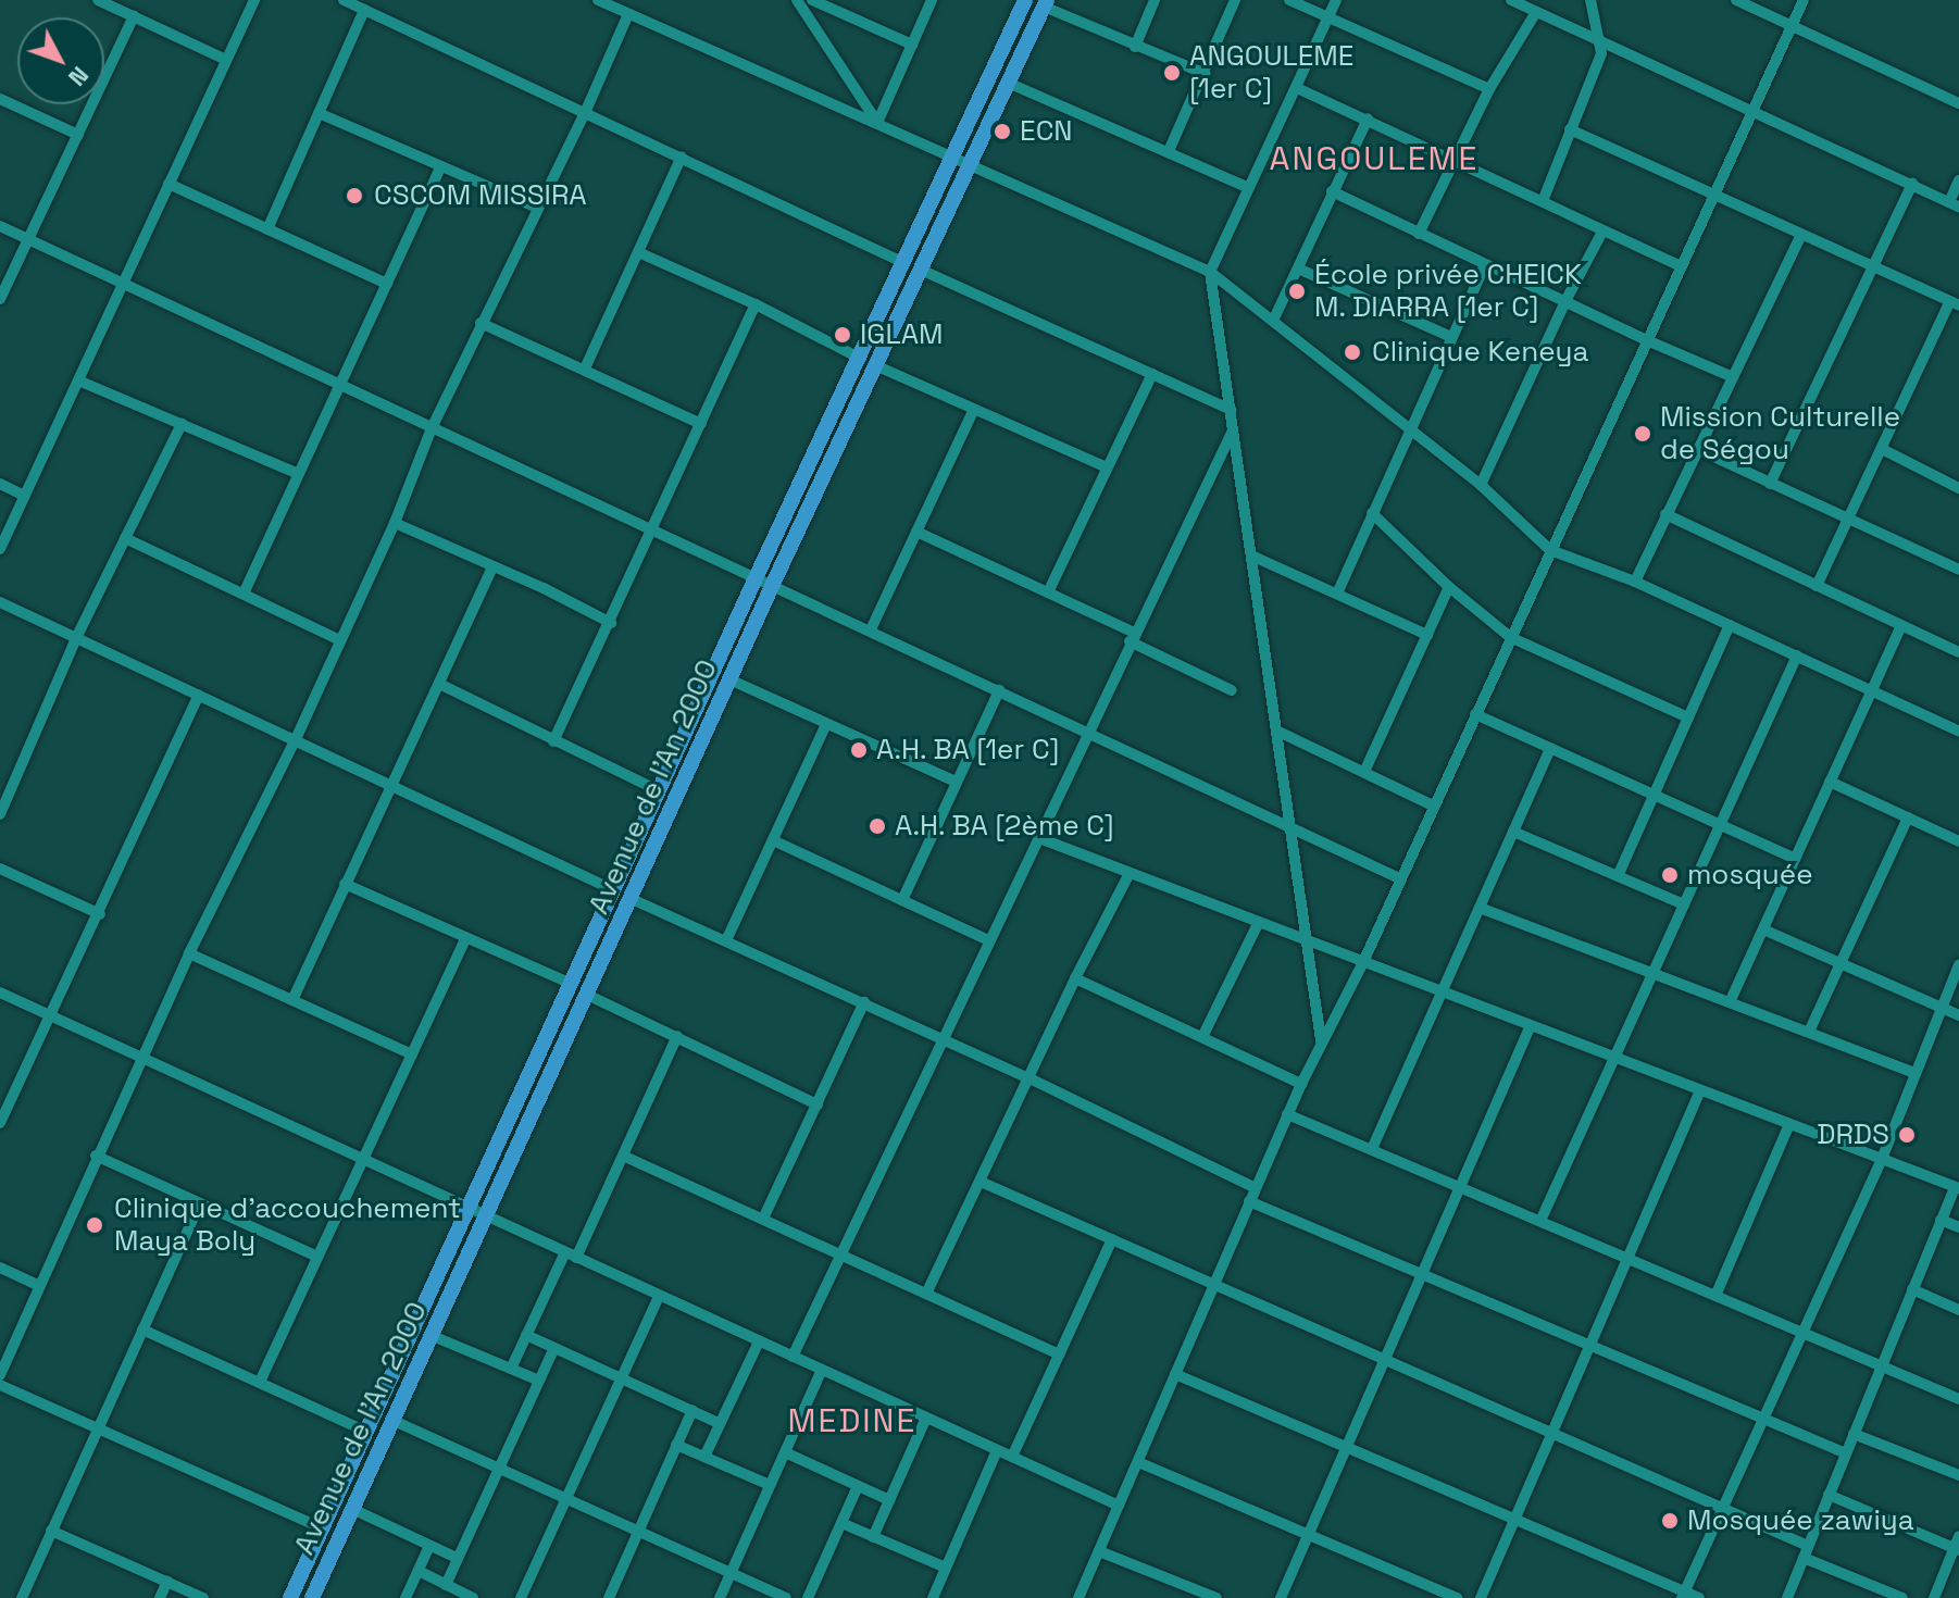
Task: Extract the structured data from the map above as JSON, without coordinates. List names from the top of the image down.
{
  "streets": {
    "main road": ["Avenue de l'An 2000"]
  },
  "districts": ["ANGOULEME", "MEDINE"],
  "places": [
    "ANGOULEME [1er C]",
    "ECN",
    "CSCOM MISSIRA",
    "École privée CHEICK M. DIARRA [1er C]",
    "IGLAM",
    "Clinique Keneya",
    "Mission Culturelle de Ségou",
    "A.H. BA [1er C]",
    "A.H. BA [2ème C]",
    "mosquée",
    "DRDS",
    "Clinique d'accouchement Maya Boly",
    "Mosquée zawiya"
  ],
  "north": "bottom right"
}
